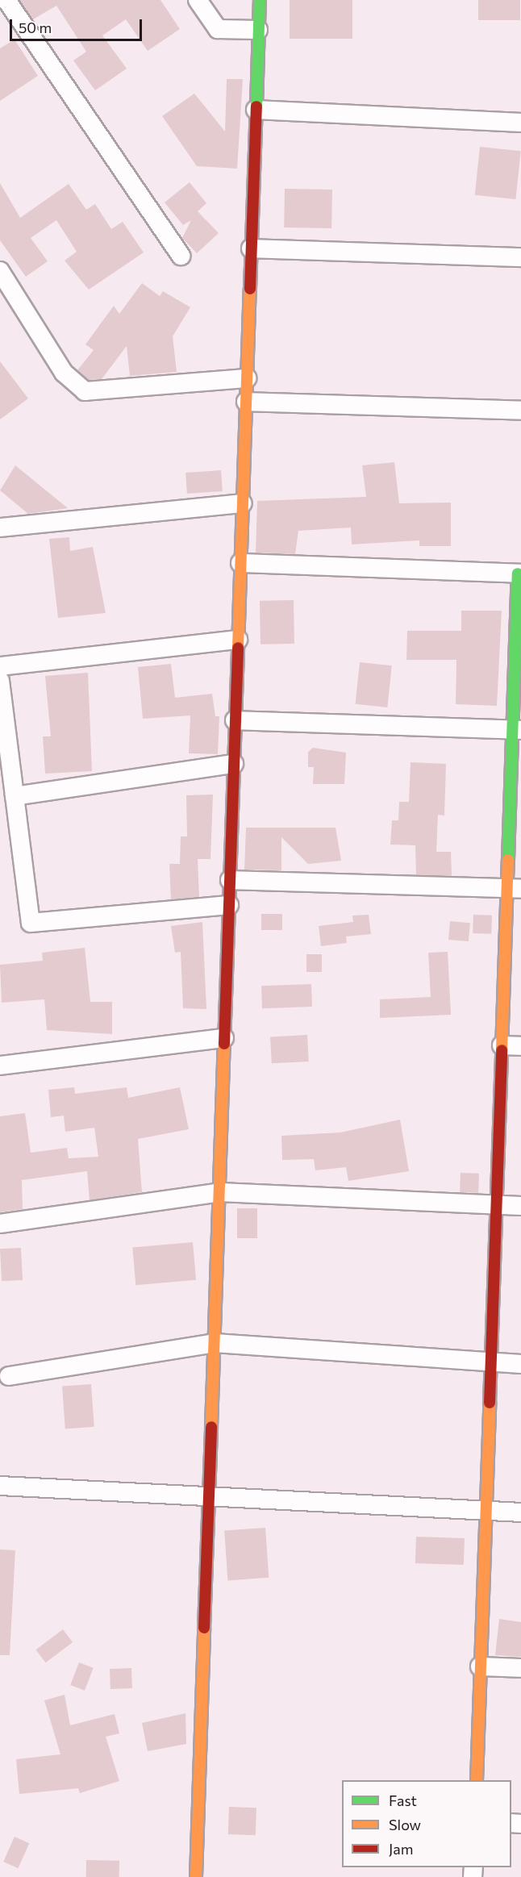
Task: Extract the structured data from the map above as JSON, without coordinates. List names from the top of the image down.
{
  "legend": ["Fast", "Slow", "Jam"],
  "scale_bar": "50 m"
}
